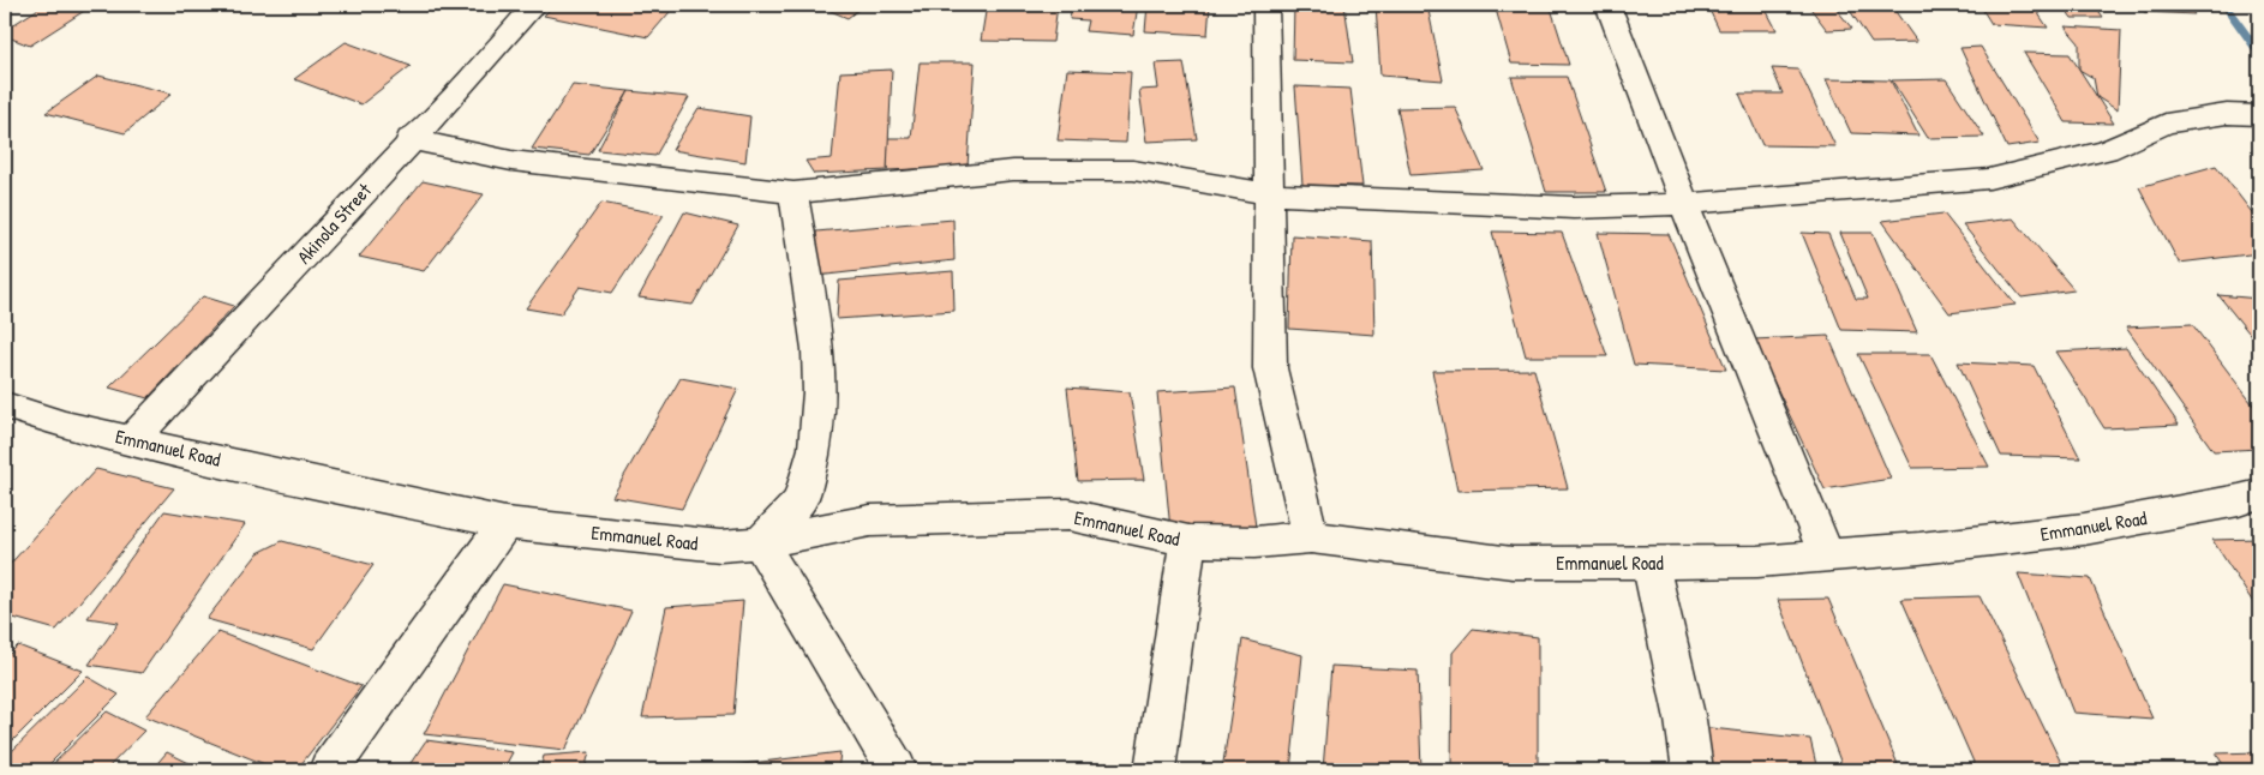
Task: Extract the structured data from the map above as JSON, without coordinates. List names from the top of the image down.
{
  "streets": {
    "street": ["Akinola Street", "Emmanuel Road"]
  },
  "crossings": [
    ["Akinola Street", "Emmanuel Road"]
  ]
}
